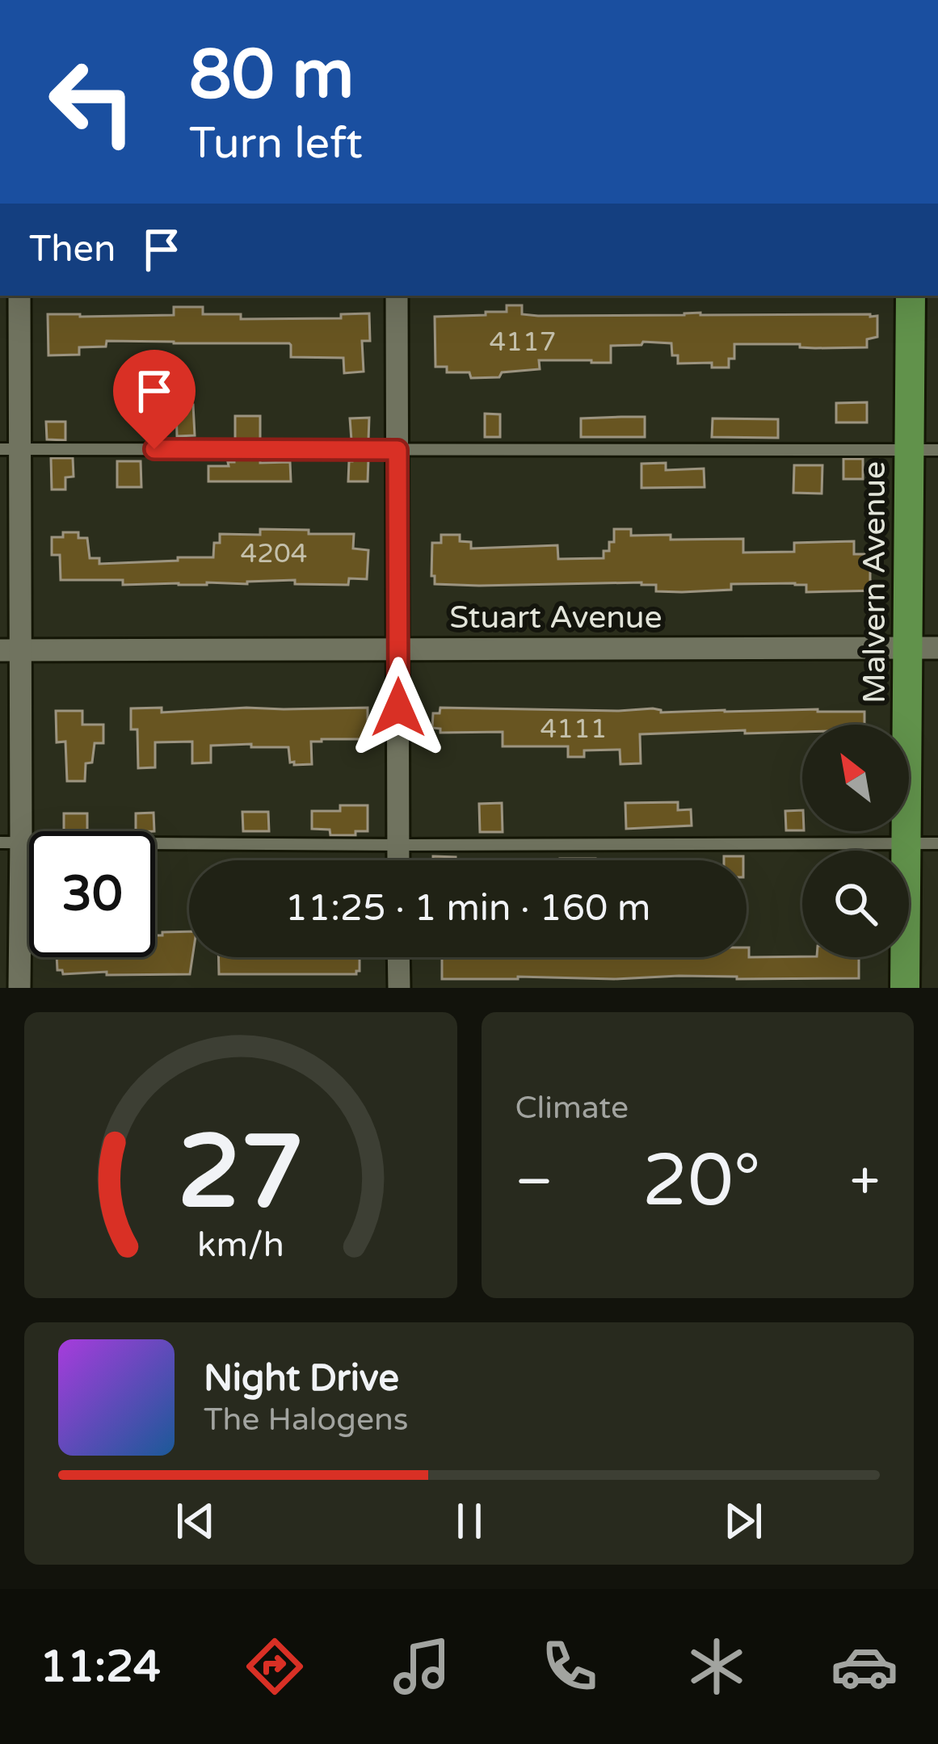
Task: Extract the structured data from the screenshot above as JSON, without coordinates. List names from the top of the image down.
{
  "streets": {
    "main road": ["Malvern Avenue"],
    "street": ["Stuart Avenue"]
  },
  "crossings": [
    ["Malvern Avenue", "Stuart Avenue"]
  ],
  "house_numbers": ["4117", "4204", "4111"],
  "north": "top left",
  "page": {
    "turn": ["80 m", "Turn left"],
    "then": "Then",
    "limit": "30",
    "trip": "11:25 · 1 min · 160 m",
    "tile": "Climate",
    "heat": ["−", "20°", "+"],
    "song": ["Night Drive", "The Halogens"],
    "tabs": "11:24",
    "gauge": ["27", "km/h"]
  }
}
